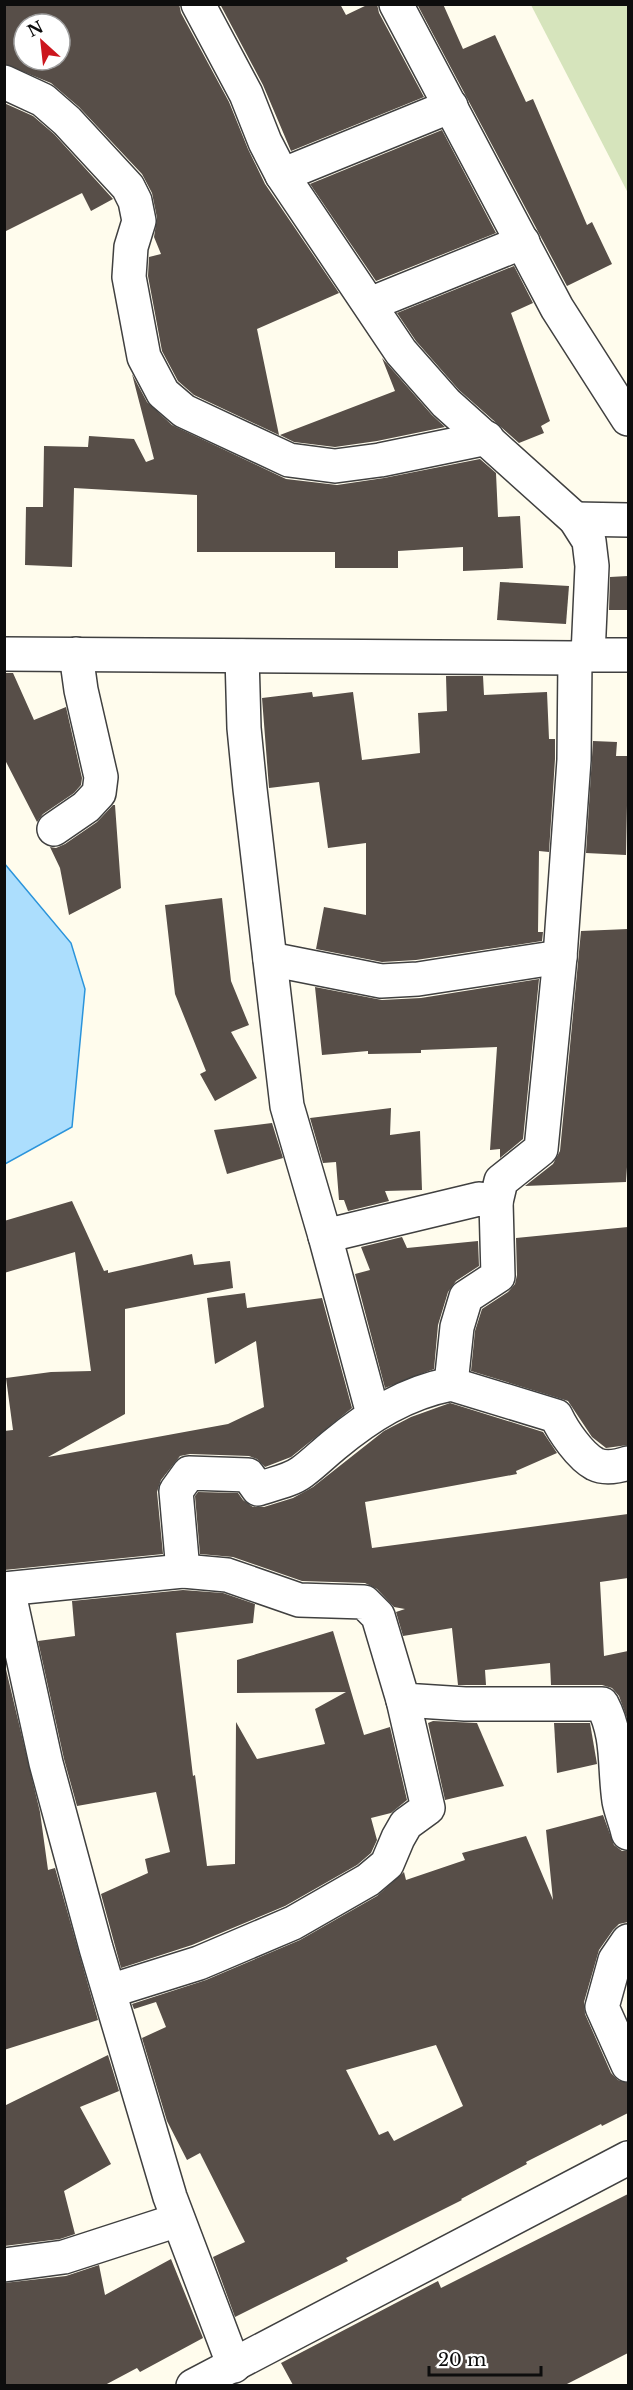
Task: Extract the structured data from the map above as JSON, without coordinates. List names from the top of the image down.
{
  "scale_bar": "20 m",
  "north": "top left"
}
